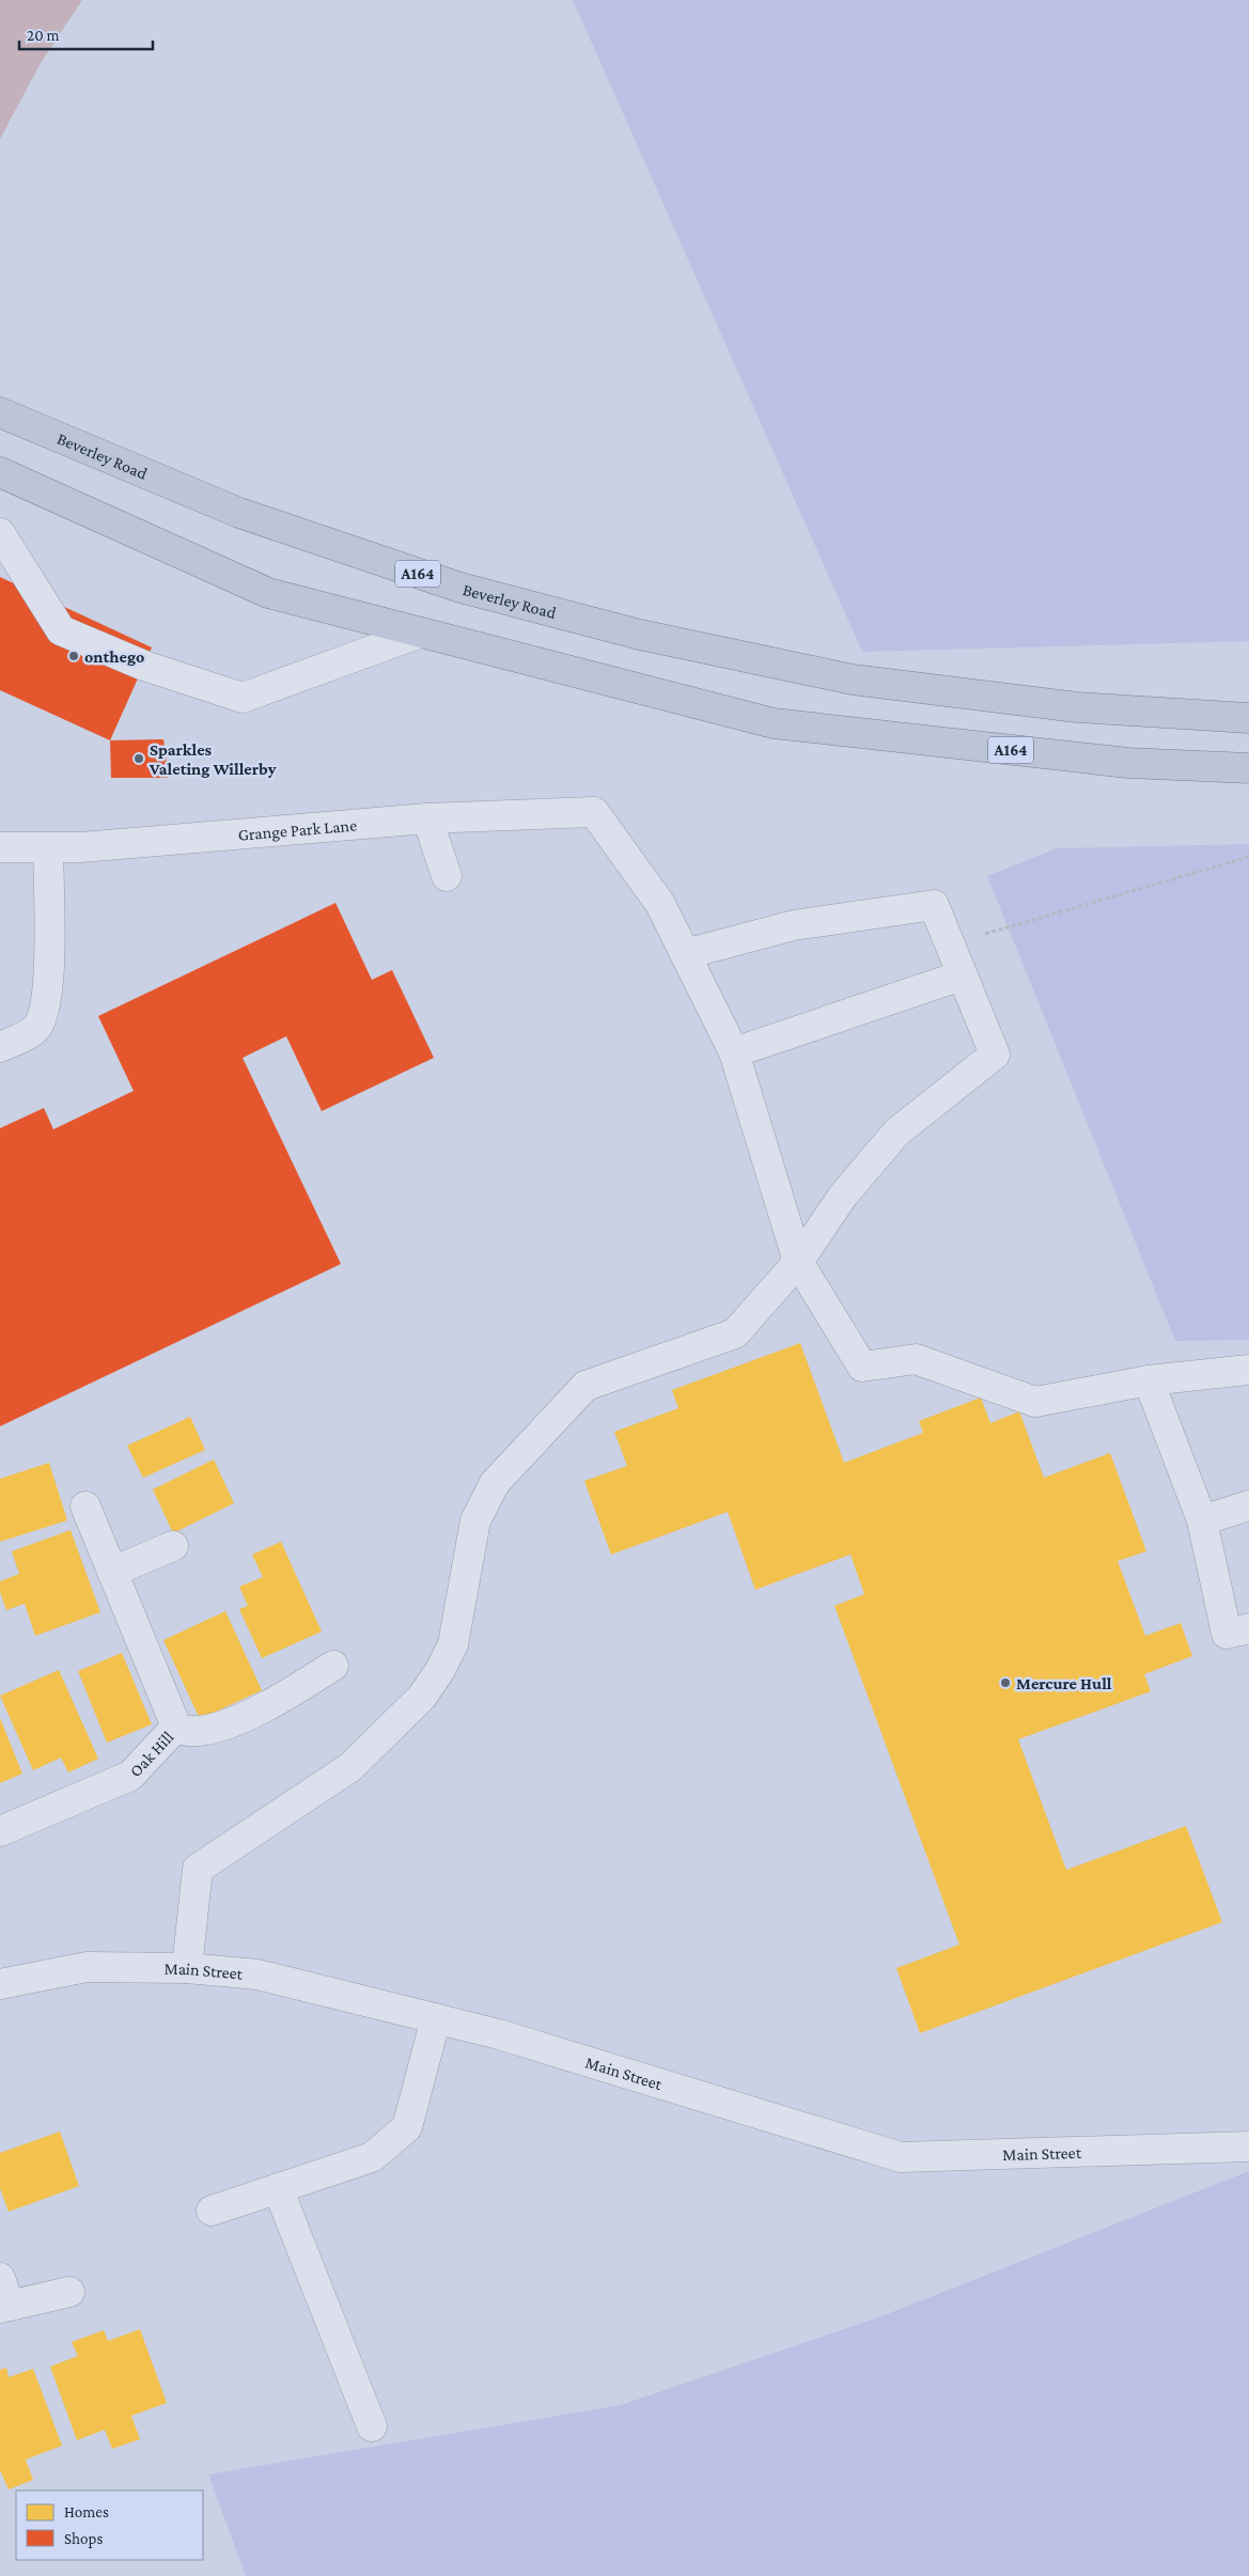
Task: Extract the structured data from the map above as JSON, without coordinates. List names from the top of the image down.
{
  "streets": {
    "highway": ["Beverley Road", "A164"],
    "street": ["Grange Park Lane", "Oak Hill", "Main Street"]
  },
  "places": ["onthego", "Sparkles Valeting Willerby", "Mercure Hull"],
  "legend": ["Homes", "Shops"],
  "scale_bar": "20 m"
}
